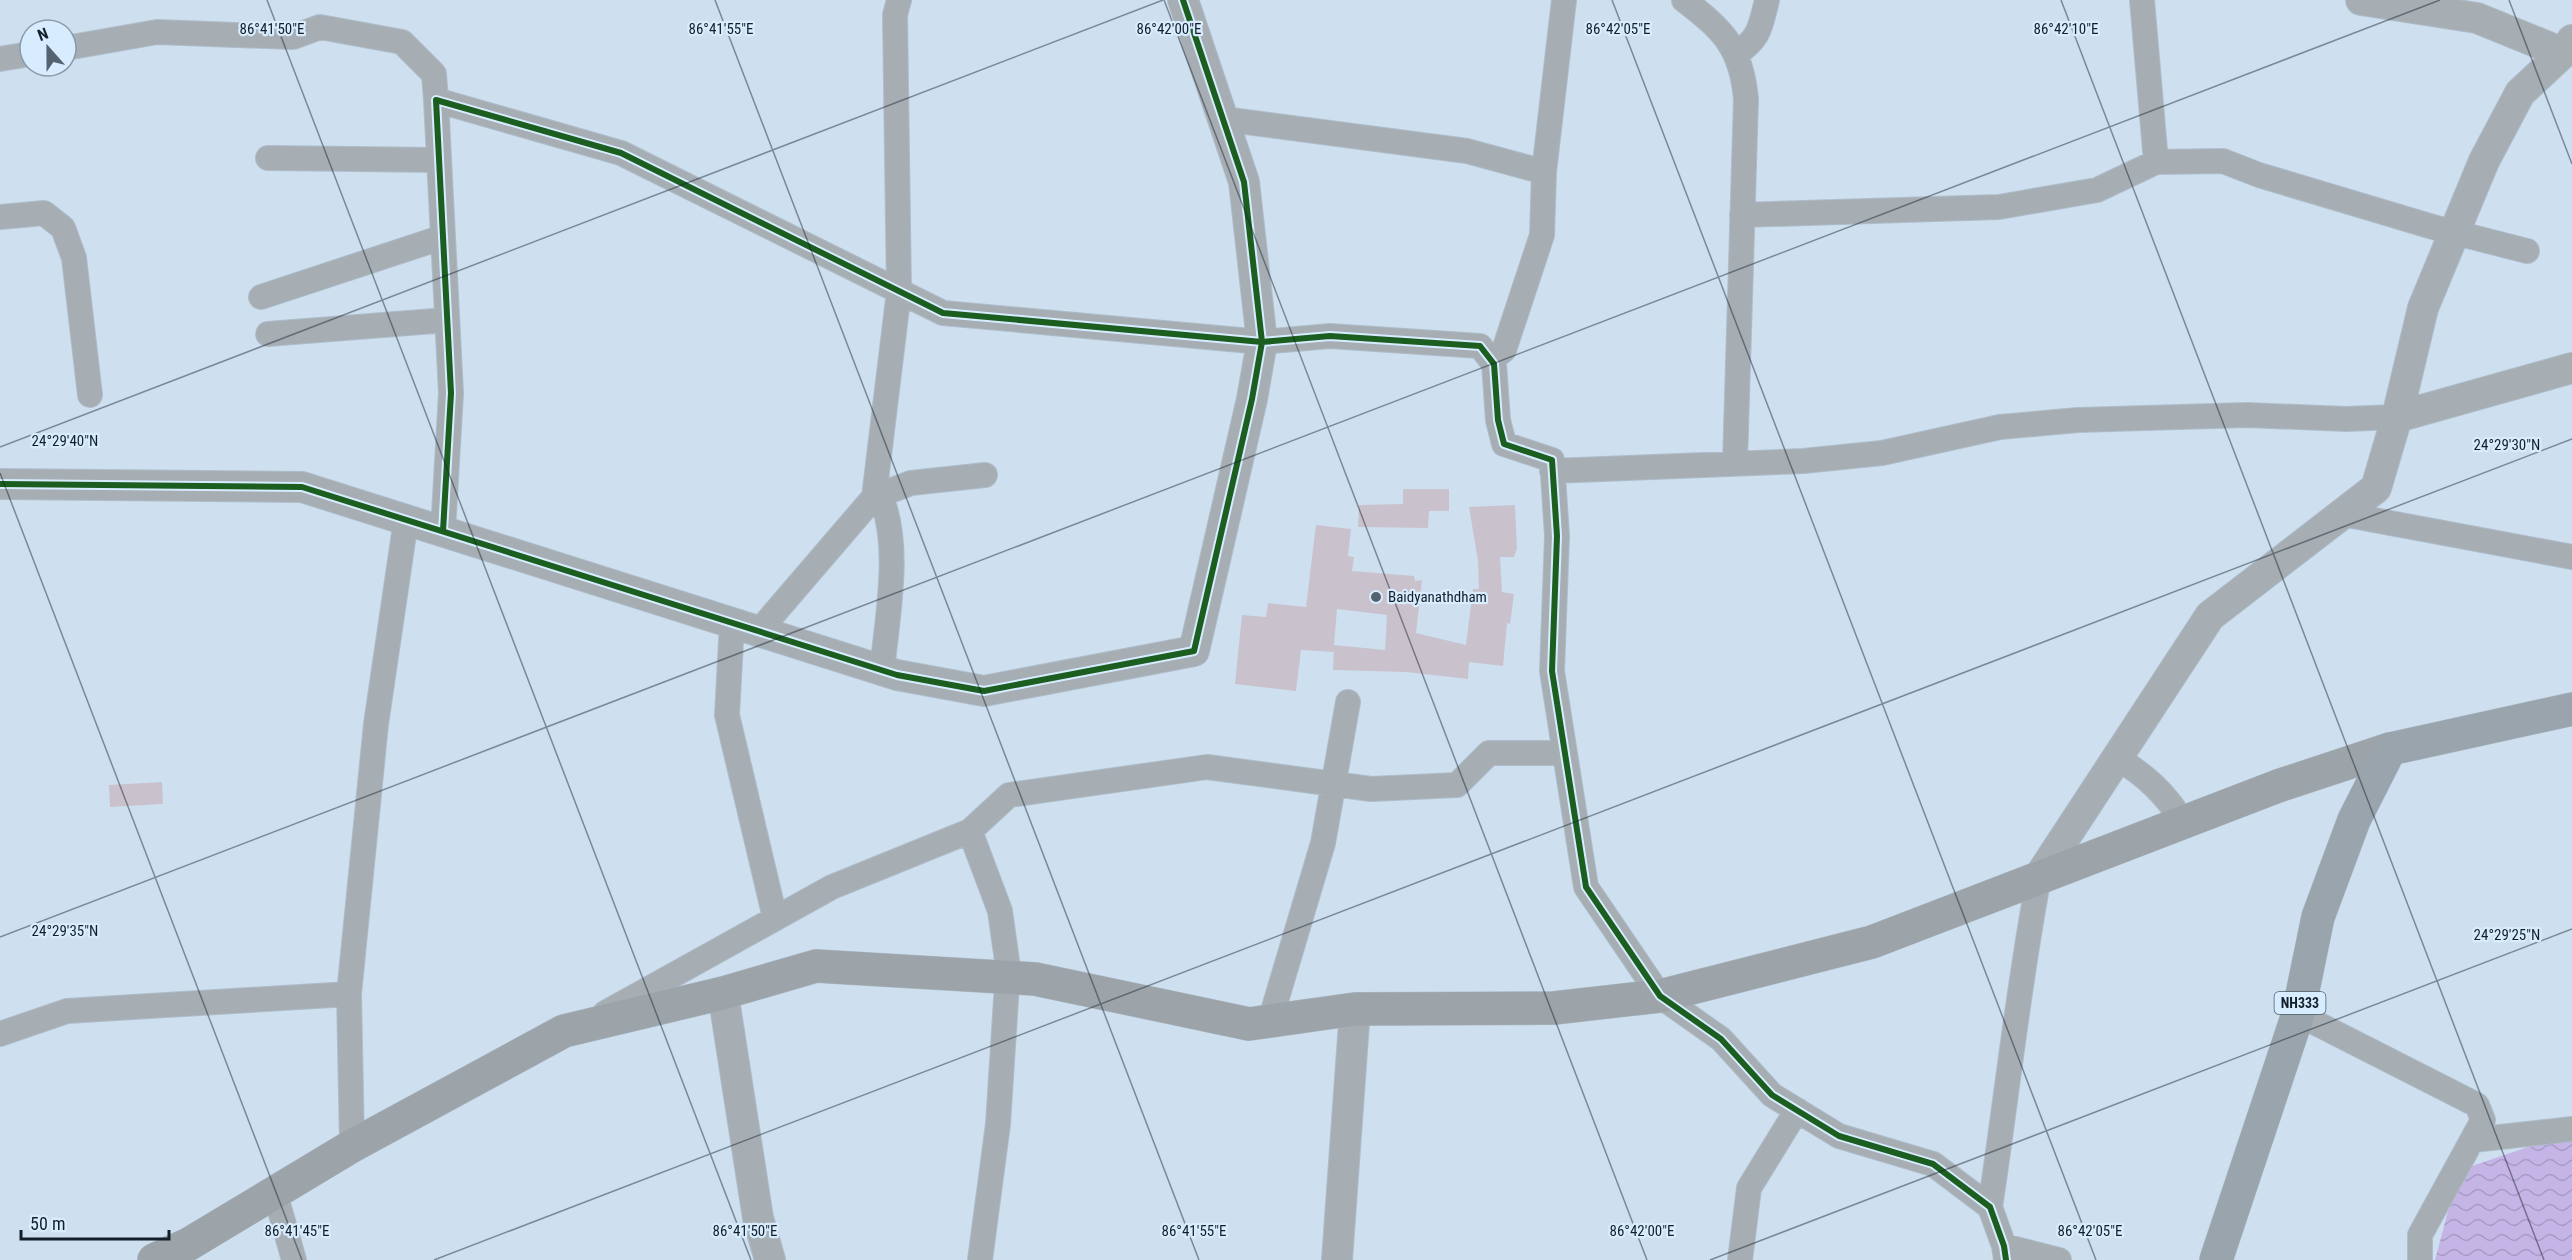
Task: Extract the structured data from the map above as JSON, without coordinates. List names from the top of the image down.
{
  "streets": {
    "highway": ["NH333"]
  },
  "places": ["Baidyanathdham"],
  "scale_bar": "50 m",
  "north": "top",
  "coordinates": [
    "86°41'50\"E",
    "86°41'55\"E",
    "86°42'00\"E",
    "86°42'05\"E",
    "86°42'10\"E",
    "24°29'40\"N",
    "24°29'30\"N",
    "24°29'35\"N",
    "24°29'25\"N",
    "86°41'45\"E"
  ]
}
